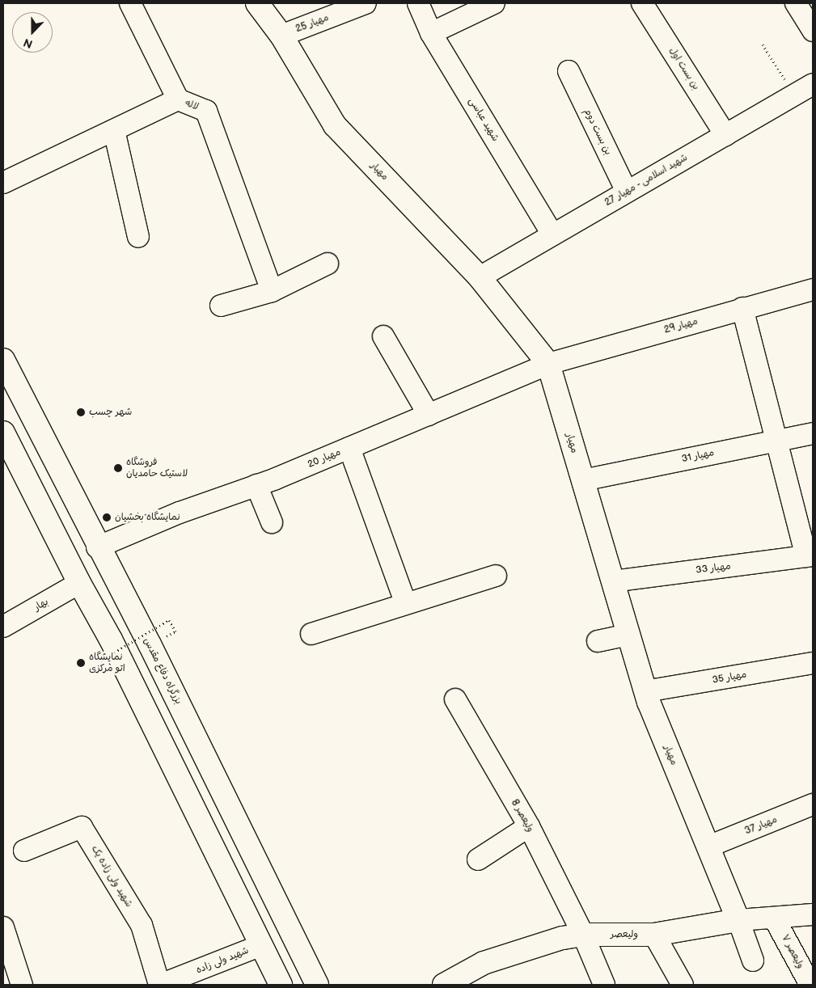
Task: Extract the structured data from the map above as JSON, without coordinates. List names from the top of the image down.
{
  "streets": {
    "main road": ["مهیار", "بزرگراه دفاع مقدس", "ولیعصر"],
    "street": [
      "مهیار 25",
      "بن بست اول",
      "لاله",
      "شهید عباسی",
      "بن بست دوم",
      "شهید اسلامی - مهیار 27",
      "مهیار 29",
      "مهیار 31",
      "مهیار 20",
      "مهیار 33",
      "بهار",
      "مهیار 35",
      "ولیعصر 8",
      "مهیار 37",
      "شهید ولی زاده یک",
      "ولیعصر ۷",
      "شهید ولی زاده"
    ]
  },
  "crossings": [
    ["مهیار 25", "مهیار"],
    ["بن بست اول", "شهید اسلامی - مهیار 27"],
    ["شهید عباسی", "شهید اسلامی - مهیار 27"],
    ["بن بست دوم", "شهید اسلامی - مهیار 27"],
    ["مهیار", "شهید اسلامی - مهیار 27"],
    ["مهیار", "مهیار 29"],
    ["مهیار", "مهیار 31"],
    ["مهیار", "مهیار 20"],
    ["مهیار", "مهیار 33"],
    ["مهیار", "مهیار 35"],
    ["مهیار", "مهیار 37"],
    ["مهیار", "ولیعصر"],
    ["مهیار 29", "مهیار 20"],
    ["مهیار 20", "بزرگراه دفاع مقدس"],
    ["ولیعصر 8", "ولیعصر"],
    ["شهید ولی زاده یک", "شهید ولی زاده"],
    ["ولیعصر", "ولیعصر ۷"]
  ],
  "places": [
    "شهر چسب",
    "فروشگاه لاستیک حامدیان",
    "نمایشگاه بخشیان",
    "نمایشگاه اتو مرکزی"
  ],
  "north": "bottom"
}
